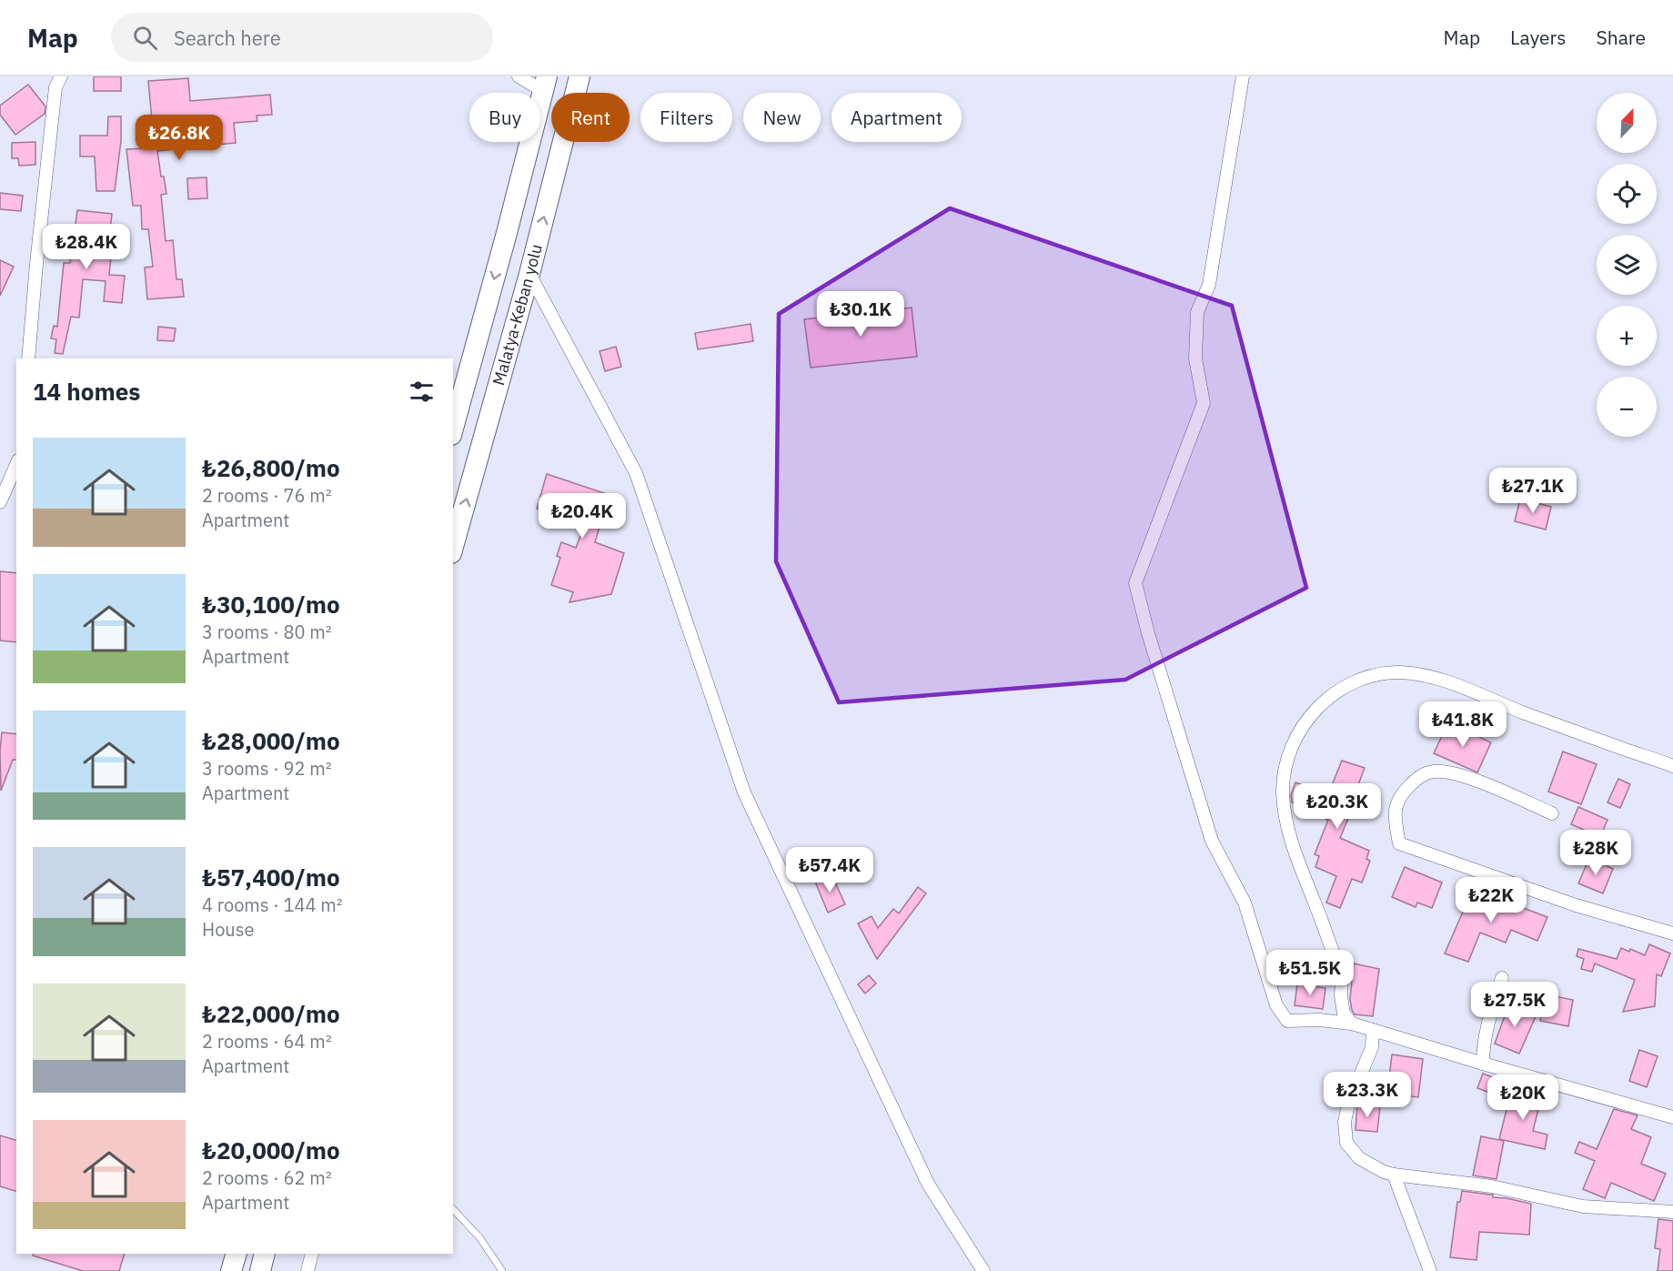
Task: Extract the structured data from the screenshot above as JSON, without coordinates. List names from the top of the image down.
{
  "streets": {
    "highway": ["Malatya-Keban yolu"]
  },
  "north": "top right",
  "page": {
    "header": "Map",
    "search": "Search here",
    "nav": ["Map", "Layers", "Share"],
    "map_buttons": ["+", "−"],
    "chip": [
      "Buy",
      "Rent",
      "Filters",
      "New",
      "Apartment"
    ],
    "price": [
      "₺26.8K",
      "₺28.4K",
      "₺30.1K",
      "₺27.1K",
      "₺20.4K",
      "₺41.8K",
      "₺20.3K",
      "₺28K",
      "₺57.4K",
      "₺22K",
      "₺51.5K",
      "₺27.5K",
      "₺23.3K",
      "₺20K"
    ],
    "heading": "14 homes",
    "list": [
      {
        "name": "₺26,800/mo",
        "note": "2 rooms · 76 m² · Apartment"
      },
      {
        "name": "₺30,100/mo",
        "note": "3 rooms · 80 m² · Apartment"
      },
      {
        "name": "₺28,000/mo",
        "note": "3 rooms · 92 m² · Apartment"
      },
      {
        "name": "₺57,400/mo",
        "note": "4 rooms · 144 m² · House"
      },
      {
        "name": "₺22,000/mo",
        "note": "2 rooms · 64 m² · Apartment"
      },
      {
        "name": "₺20,000/mo",
        "note": "2 rooms · 62 m² · Apartment"
      }
    ]
  }
}
